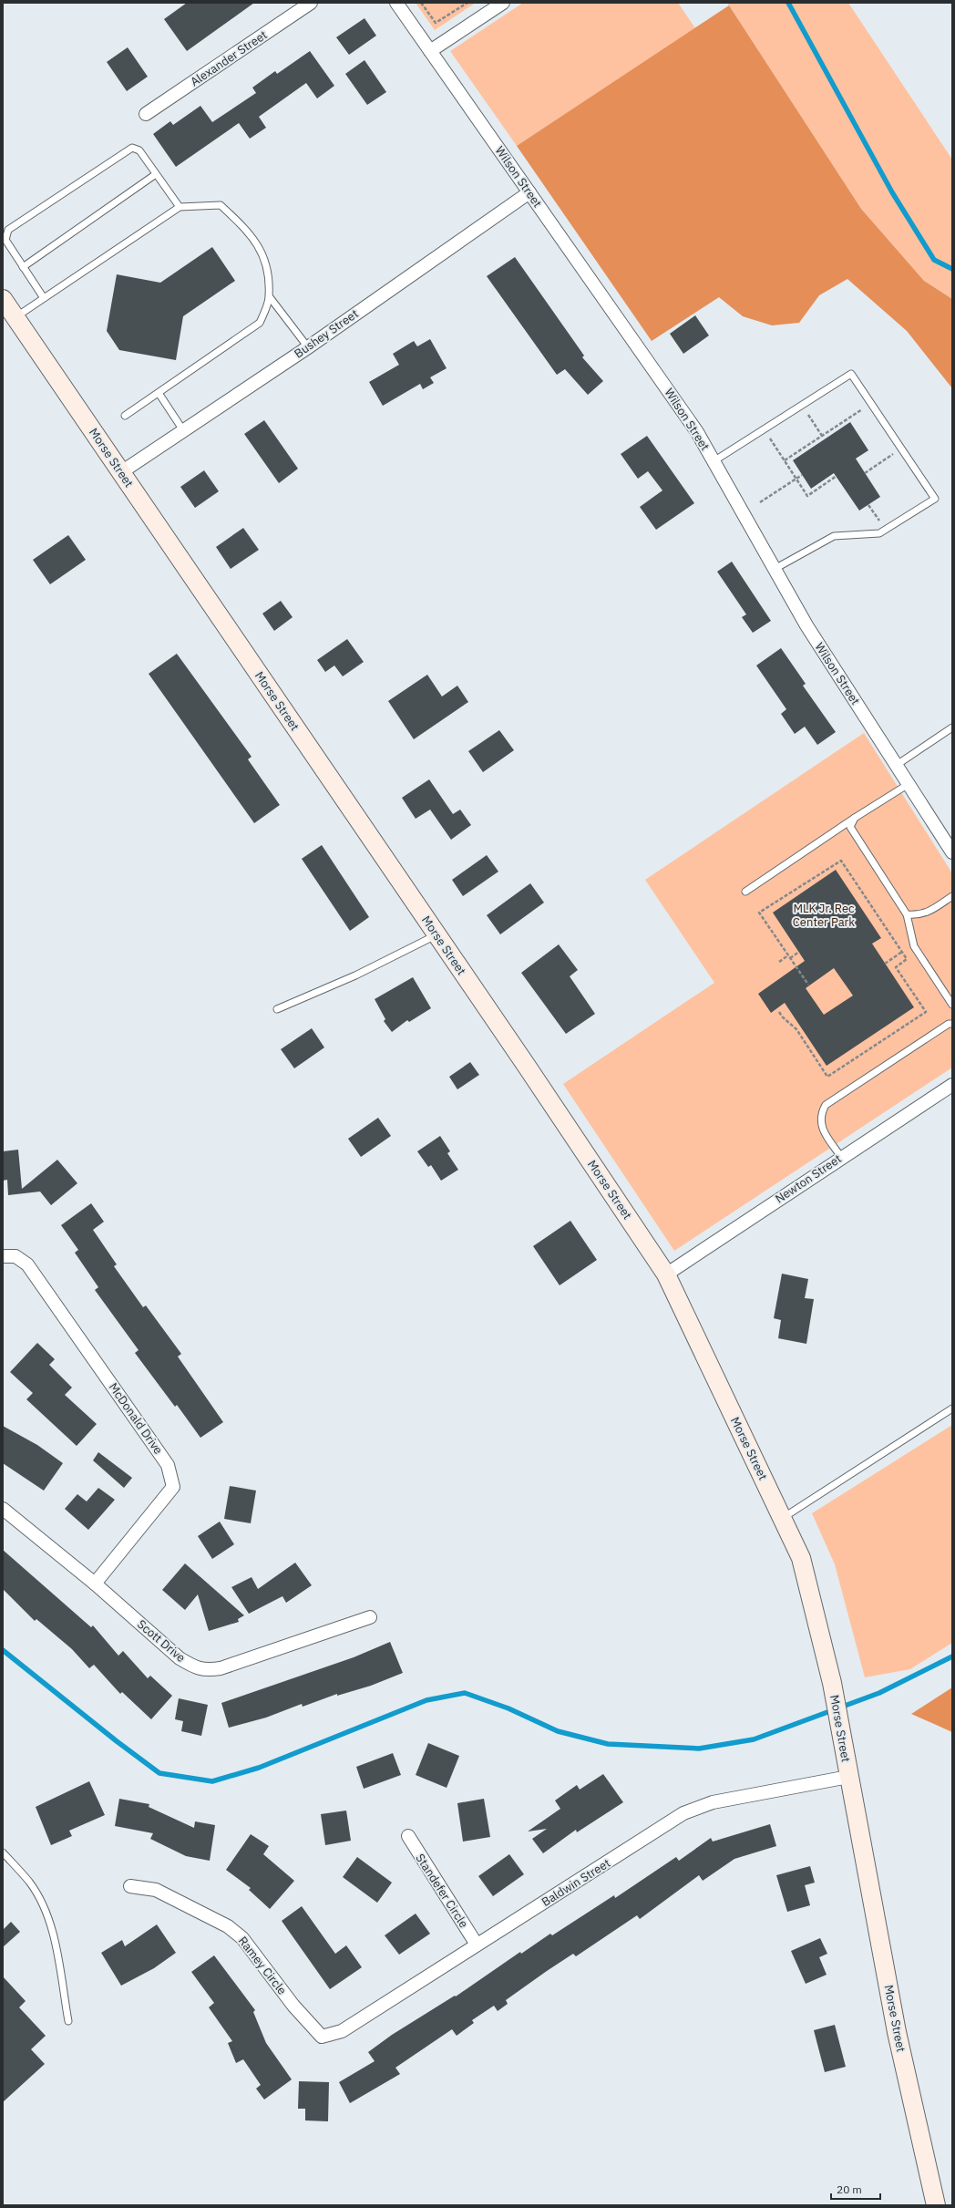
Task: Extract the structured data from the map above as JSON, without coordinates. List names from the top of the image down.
{
  "streets": {
    "street": [
      "Alexander Street",
      "Wilson Street",
      "Bushey Street",
      "Morse Street",
      "Newton Street",
      "McDonald Drive",
      "Scott Drive",
      "Baldwin Street",
      "Standefer Circle",
      "Ramey Circle"
    ]
  },
  "crossings": [
    ["Wilson Street", "Bushey Street"],
    ["Bushey Street", "Morse Street"],
    ["Morse Street", "Newton Street"],
    ["Morse Street", "Baldwin Street"],
    ["McDonald Drive", "Scott Drive"],
    ["Baldwin Street", "Standefer Circle"],
    ["Baldwin Street", "Ramey Circle"]
  ],
  "parks": ["MLK Jr. Rec Center Park"],
  "scale_bar": "20 m"
}
